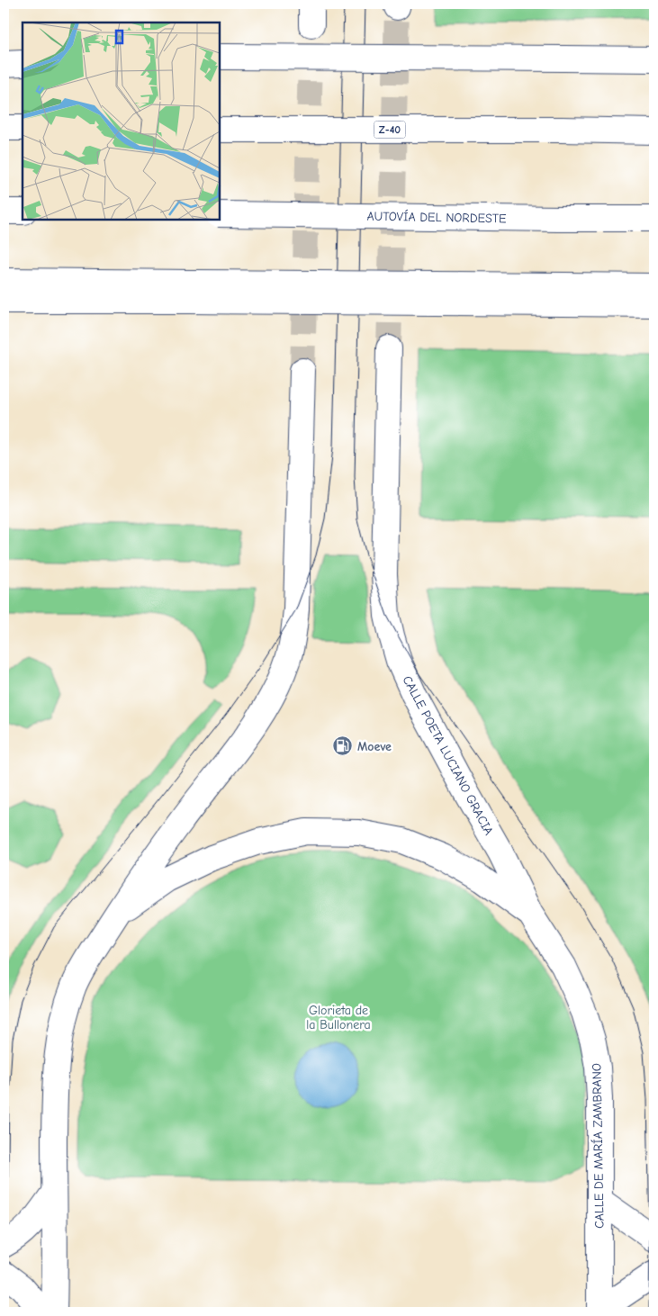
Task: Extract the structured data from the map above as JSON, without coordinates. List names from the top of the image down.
{
  "streets": {
    "main road": [
      "Z-40",
      "AUTOVÍA DEL NORDESTE",
      "CALLE POETA LUCIANO GRACIA",
      "CALLE DE MARÍA ZAMBRANO"
    ]
  },
  "crossings": [
    ["CALLE POETA LUCIANO GRACIA", "CALLE DE MARÍA ZAMBRANO"]
  ],
  "parks": ["Glorieta de la Bullonera"],
  "places": {
    "fuel station": ["Moeve"]
  }
}
